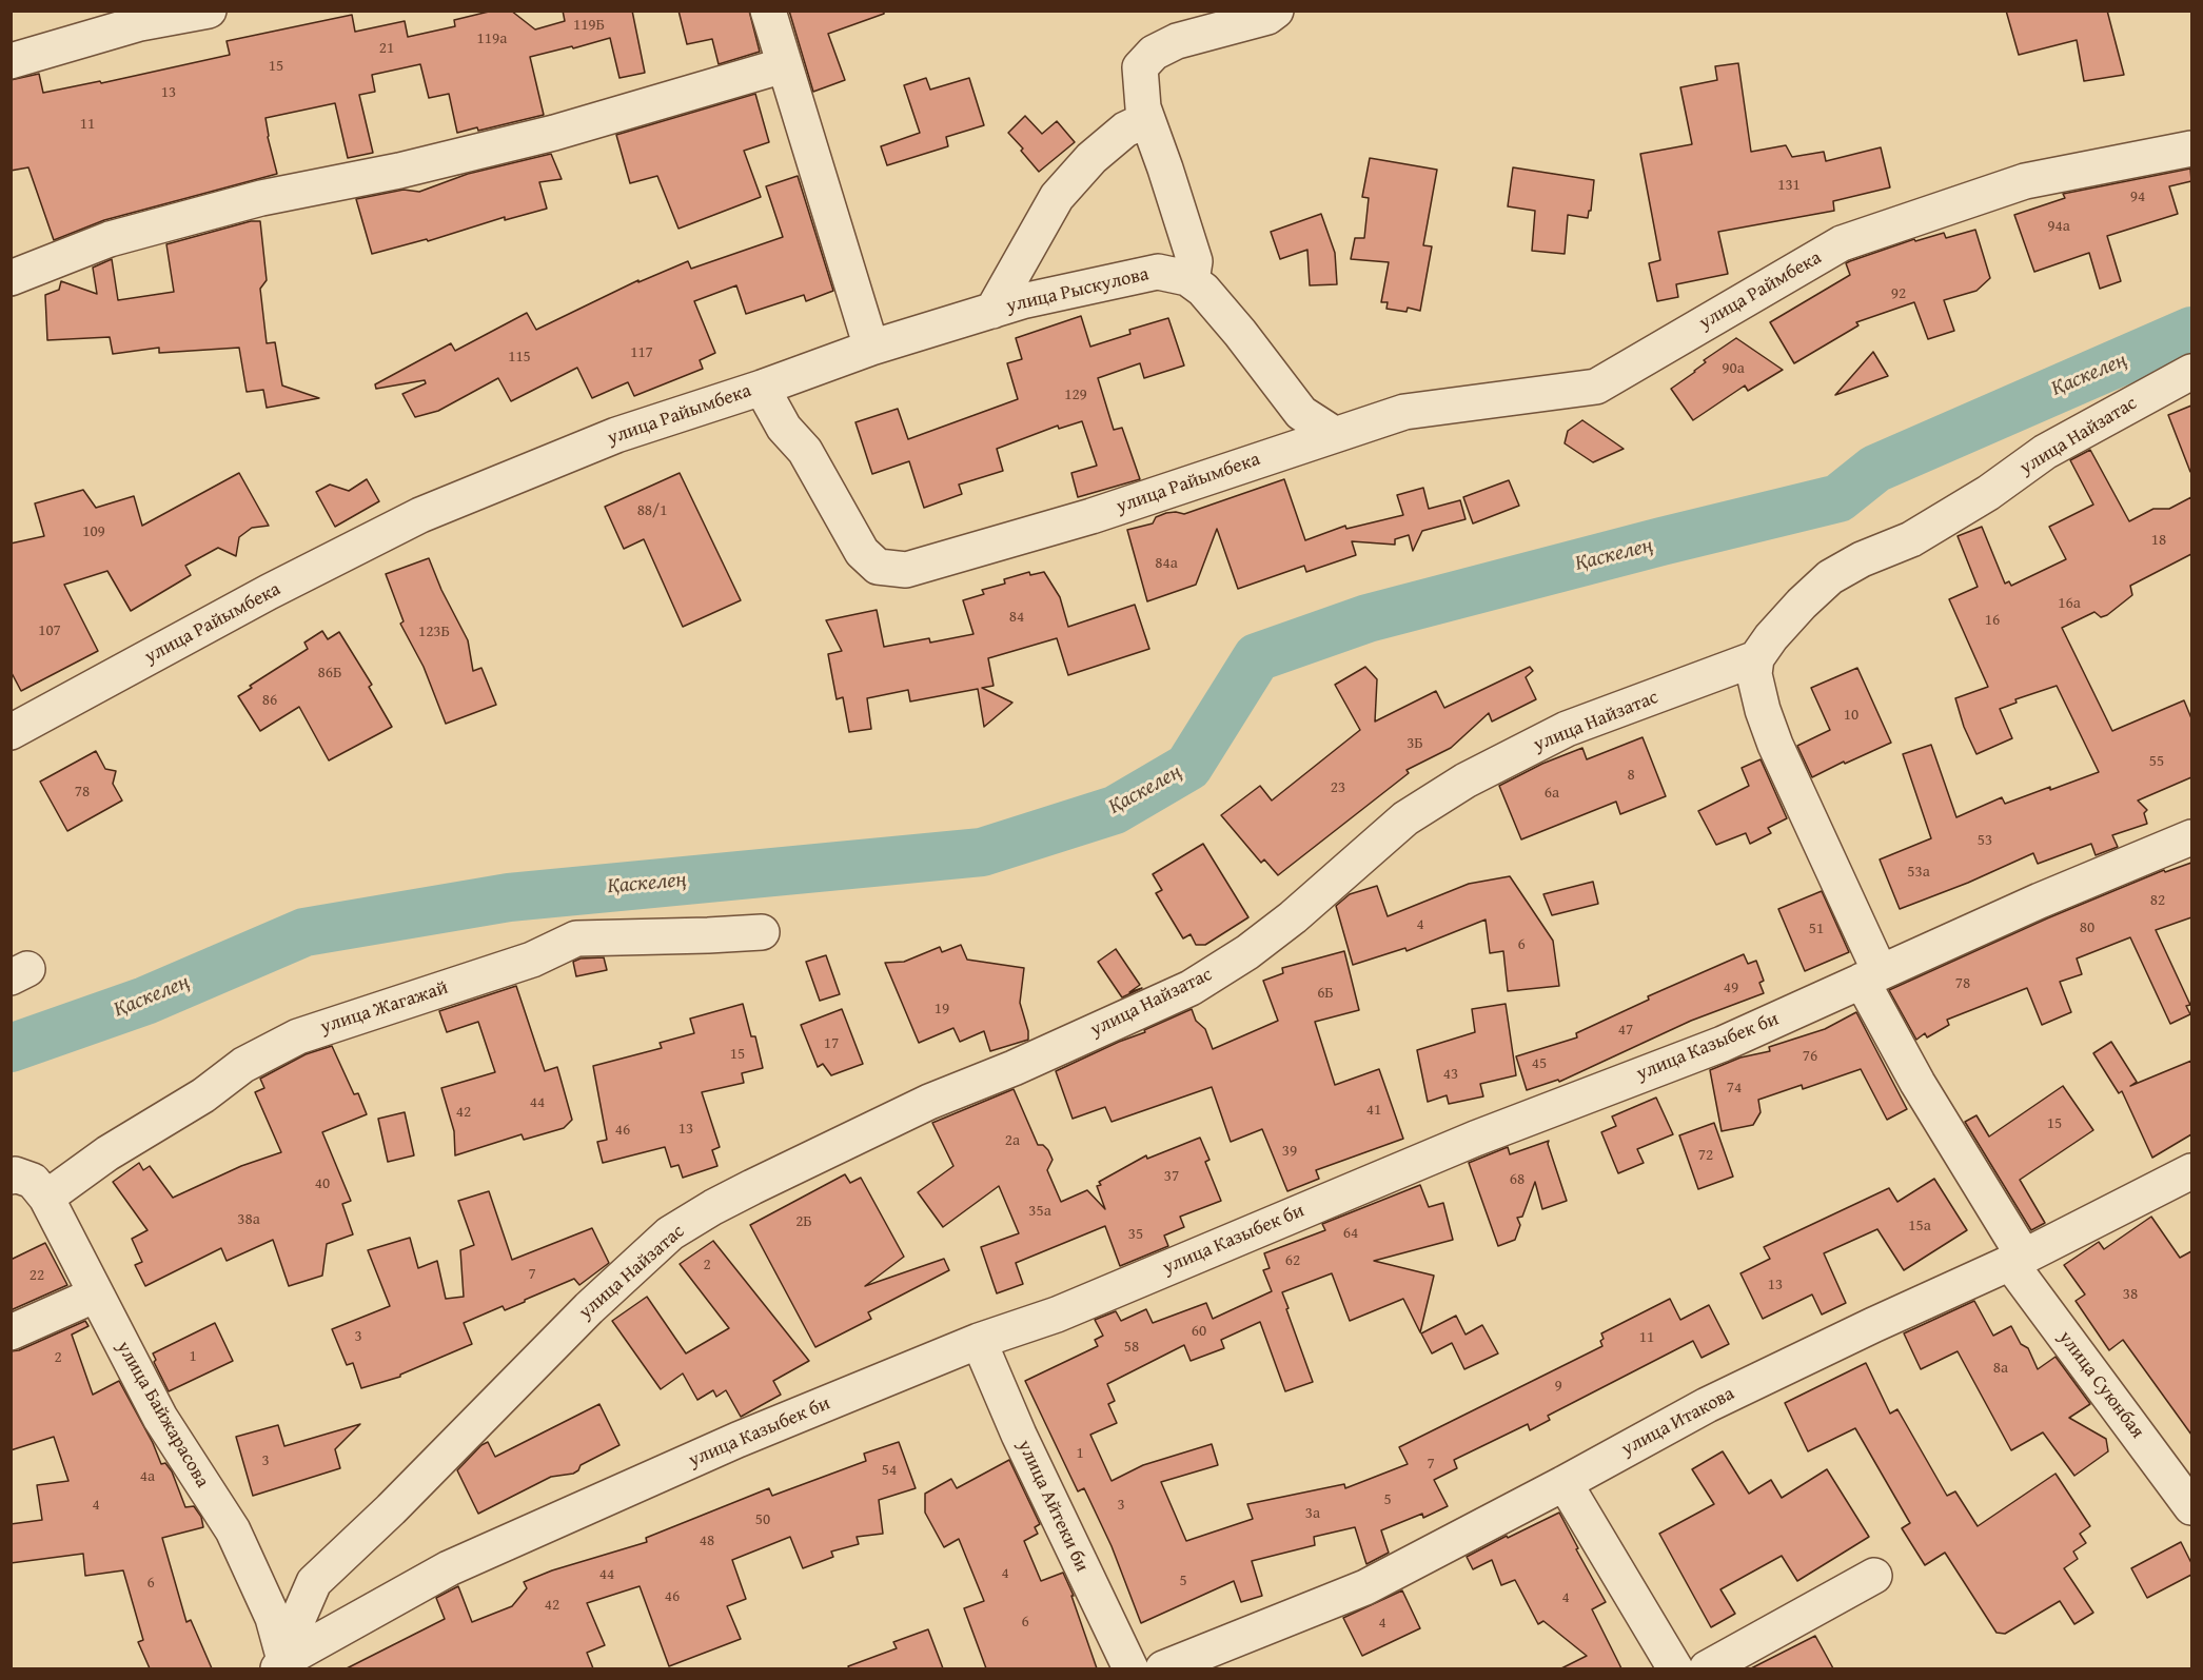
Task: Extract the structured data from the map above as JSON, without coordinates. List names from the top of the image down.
{
  "streets": {
    "street": [
      "улица Рыскулова",
      "улица Раймбека",
      "улица Райымбека",
      "улица Найзатас",
      "улица Жагажай",
      "улица Казыбек би",
      "улица Суюнбая",
      "улица Байжарасова",
      "улица Итакова",
      "улица Айтеки би"
    ]
  },
  "crossings": [
    ["улица Рыскулова", "улица Раймбека"],
    ["улица Рыскулова", "улица Райымбека"],
    ["улица Раймбека", "улица Райымбека"],
    ["улица Найзатас", "улица Казыбек би"],
    ["улица Найзатас", "улица Суюнбая"],
    ["улица Найзатас", "улица Байжарасова"],
    ["улица Жагажай", "улица Байжарасова"],
    ["улица Казыбек би", "улица Суюнбая"],
    ["улица Казыбек би", "улица Байжарасова"],
    ["улица Казыбек би", "улица Айтеки би"],
    ["улица Суюнбая", "улица Итакова"]
  ],
  "water": ["Қаскелең"],
  "house_numbers": [
    "119Б",
    "119а",
    "21",
    "15",
    "13",
    "11",
    "131",
    "94",
    "94а",
    "92",
    "117",
    "115",
    "90а",
    "129",
    "88/1",
    "109",
    "18",
    "84а",
    "16а",
    "84",
    "16",
    "107",
    "123Б",
    "86Б",
    "86",
    "10",
    "3Б",
    "55",
    "8",
    "23",
    "78",
    "6а",
    "53",
    "53а",
    "82",
    "4",
    "80",
    "51",
    "6",
    "78",
    "49",
    "6Б",
    "19",
    "47",
    "17",
    "15",
    "76",
    "45",
    "43",
    "74",
    "44",
    "41",
    "42",
    "15",
    "13",
    "46",
    "2а",
    "39",
    "72",
    "37",
    "68",
    "40",
    "35а",
    "38а",
    "2Б",
    "15а",
    "64",
    "35",
    "62",
    "2",
    "7",
    "22",
    "13",
    "38",
    "60",
    "3",
    "11",
    "58",
    "1",
    "2",
    "8а",
    "9",
    "1",
    "3",
    "7",
    "54",
    "4а",
    "5",
    "4",
    "3",
    "3а",
    "50",
    "48",
    "4",
    "44",
    "5",
    "6",
    "46",
    "4",
    "42",
    "6",
    "4"
  ]
}
